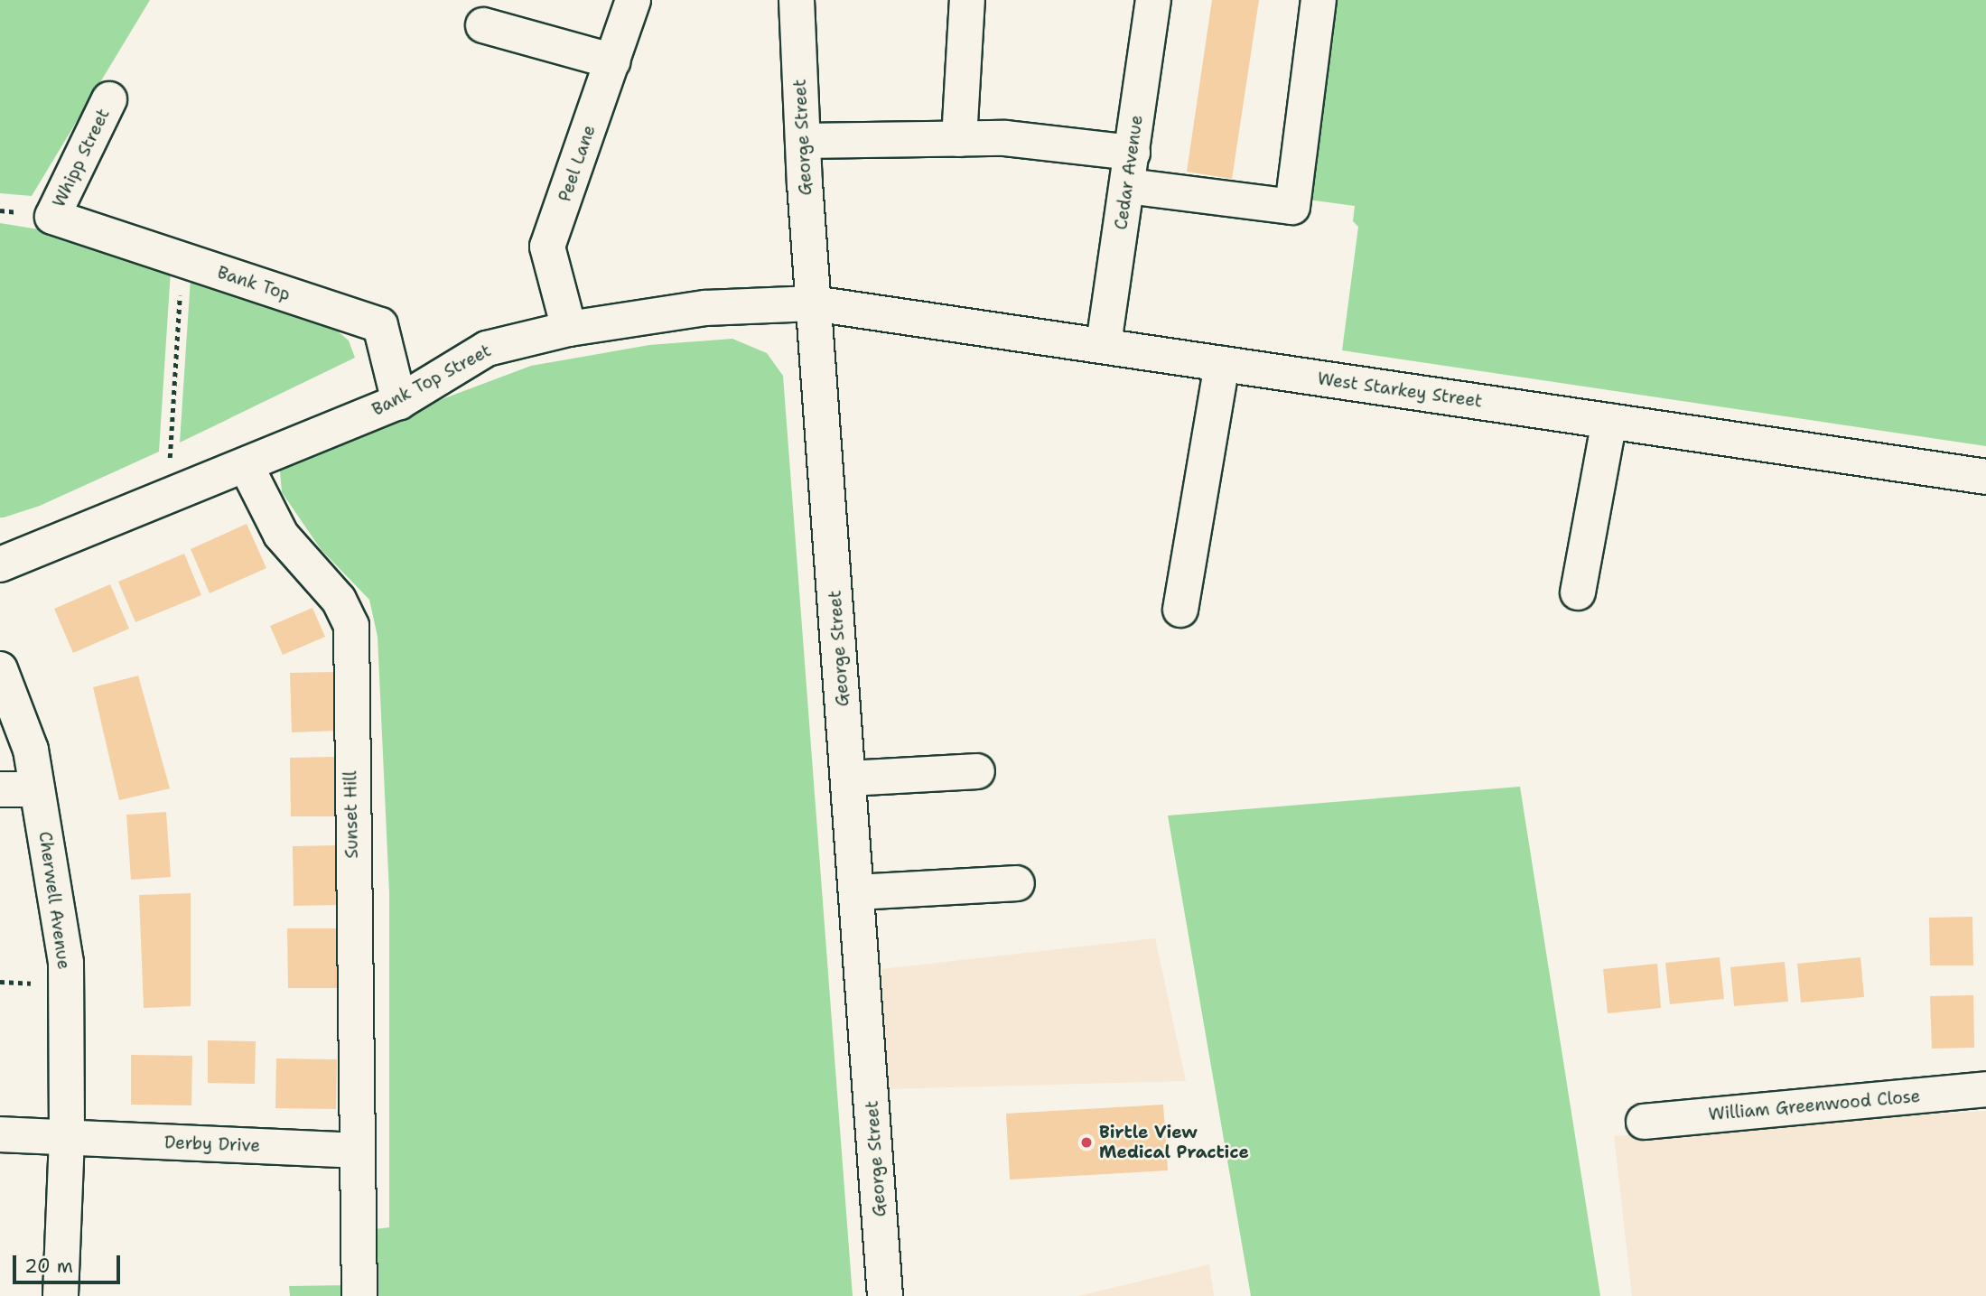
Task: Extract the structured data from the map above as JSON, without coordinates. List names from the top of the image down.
{
  "streets": {
    "street": [
      "George Street",
      "Whipp Street",
      "Peel Lane",
      "Cedar Avenue",
      "Bank Top",
      "Bank Top Street",
      "West Starkey Street",
      "Sunset Hill",
      "Cherwell Avenue",
      "William Greenwood Close",
      "Derby Drive"
    ]
  },
  "crossings": [
    ["George Street", "Bank Top Street"],
    ["George Street", "West Starkey Street"],
    ["Whipp Street", "Bank Top"],
    ["Peel Lane", "Bank Top Street"],
    ["Cedar Avenue", "West Starkey Street"],
    ["Bank Top", "Bank Top Street"],
    ["Bank Top Street", "West Starkey Street"],
    ["Bank Top Street", "Sunset Hill"],
    ["Sunset Hill", "Derby Drive"],
    ["Cherwell Avenue", "Derby Drive"]
  ],
  "places": ["Birtle View Medical Practice"],
  "scale_bar": "20 m"
}
